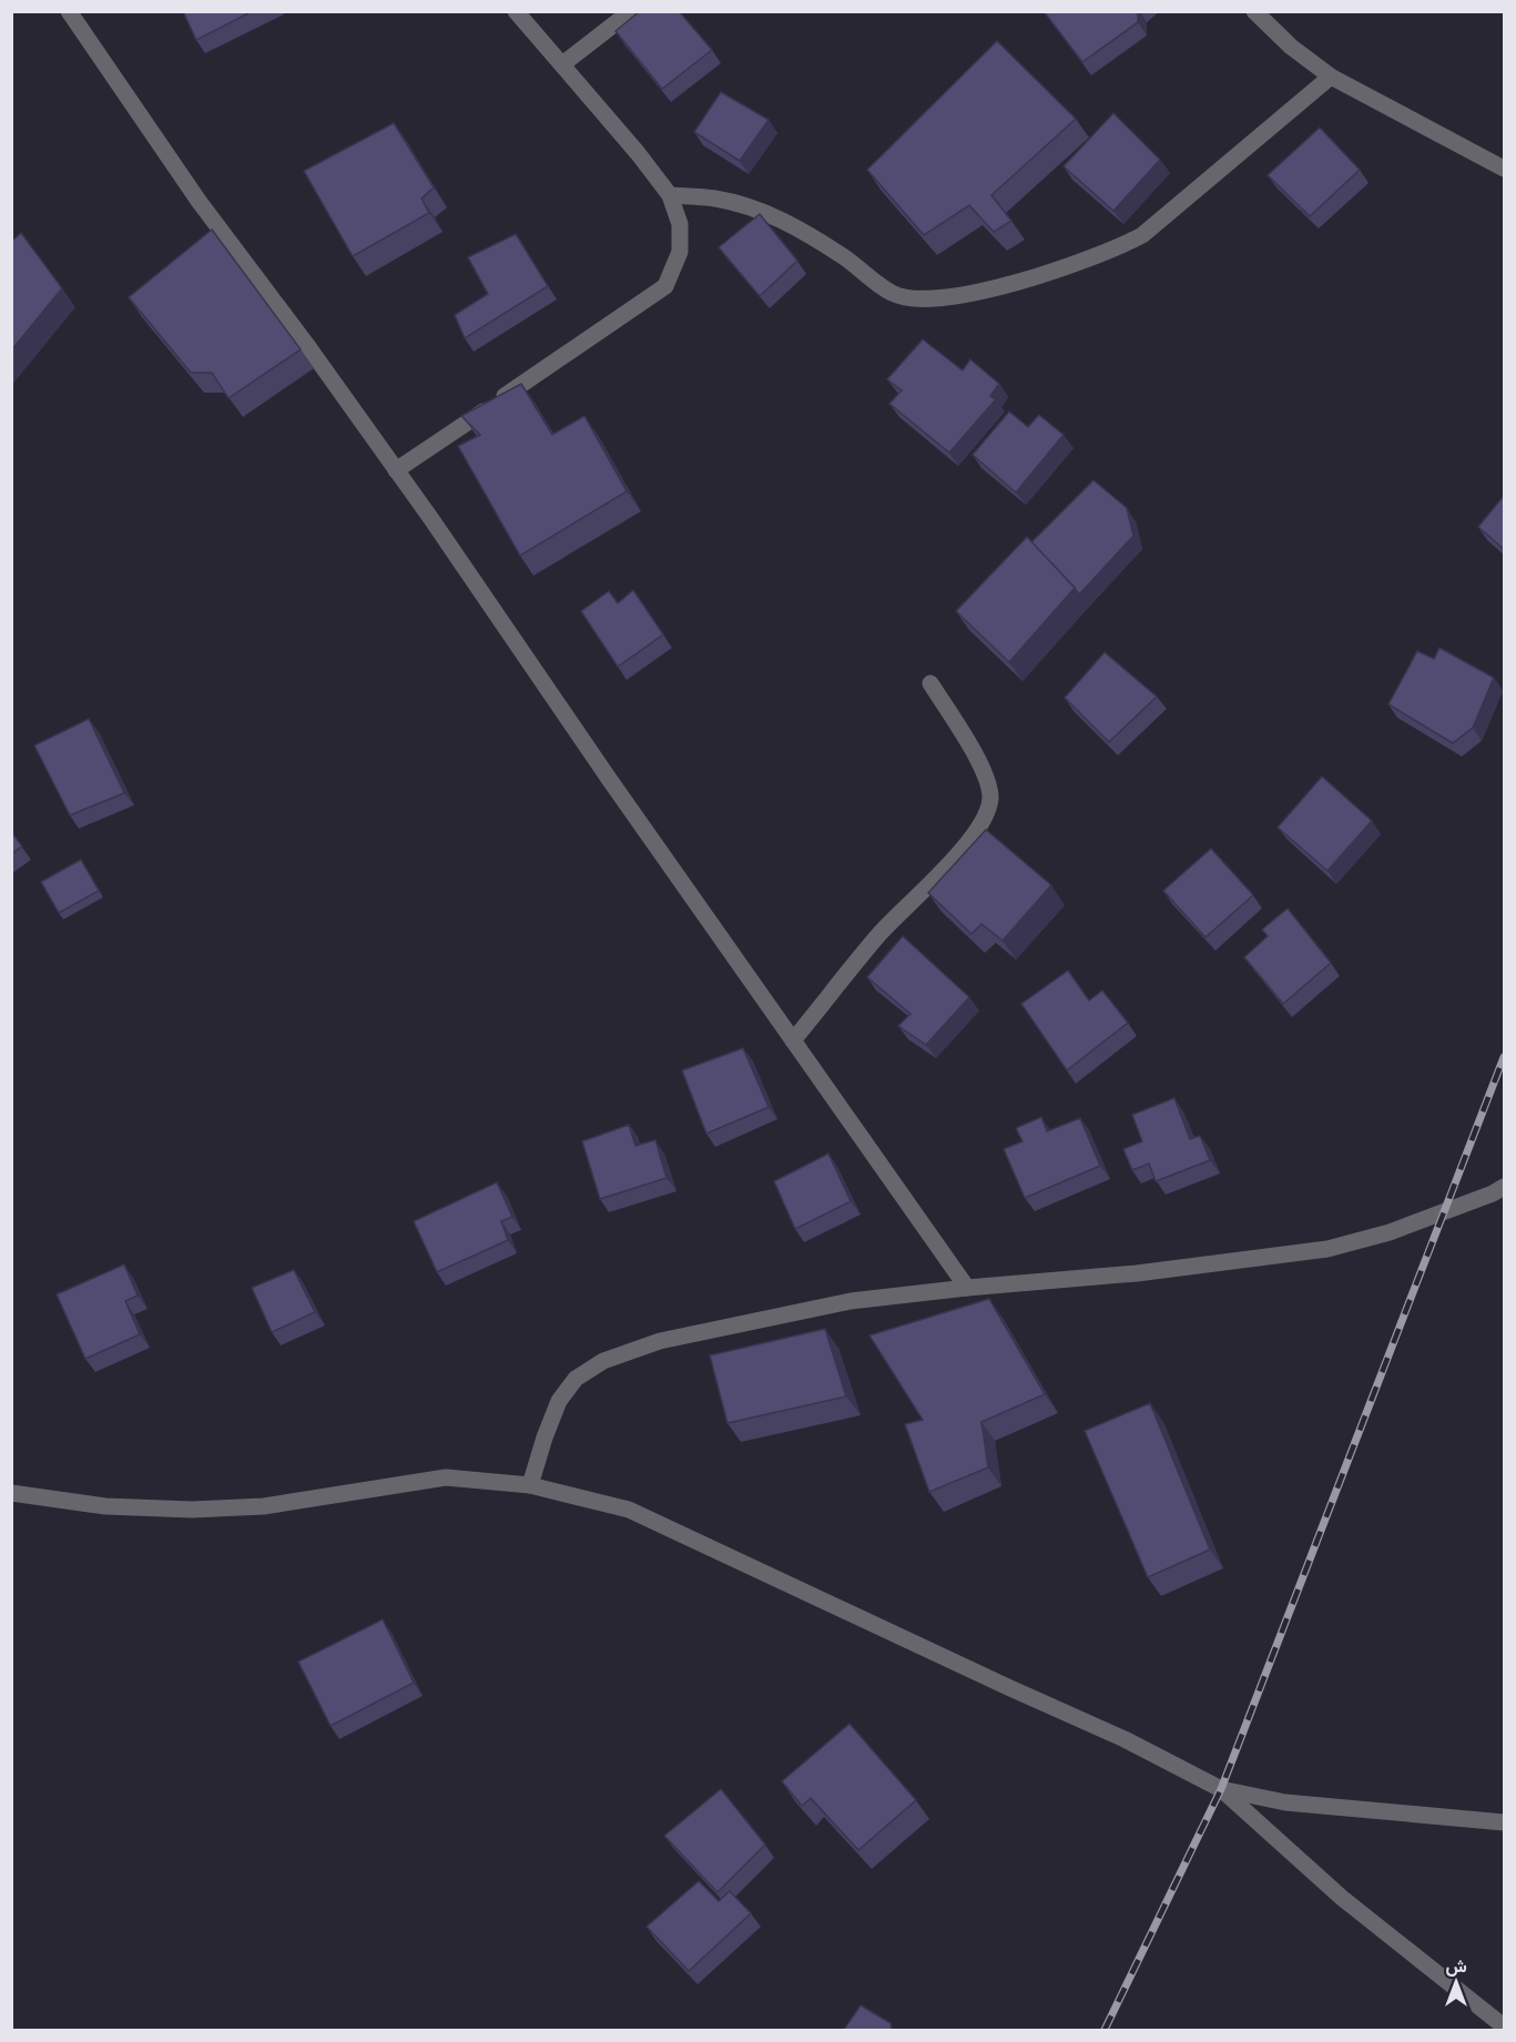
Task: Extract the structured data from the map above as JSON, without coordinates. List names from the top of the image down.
{
  "north": "top"
}
